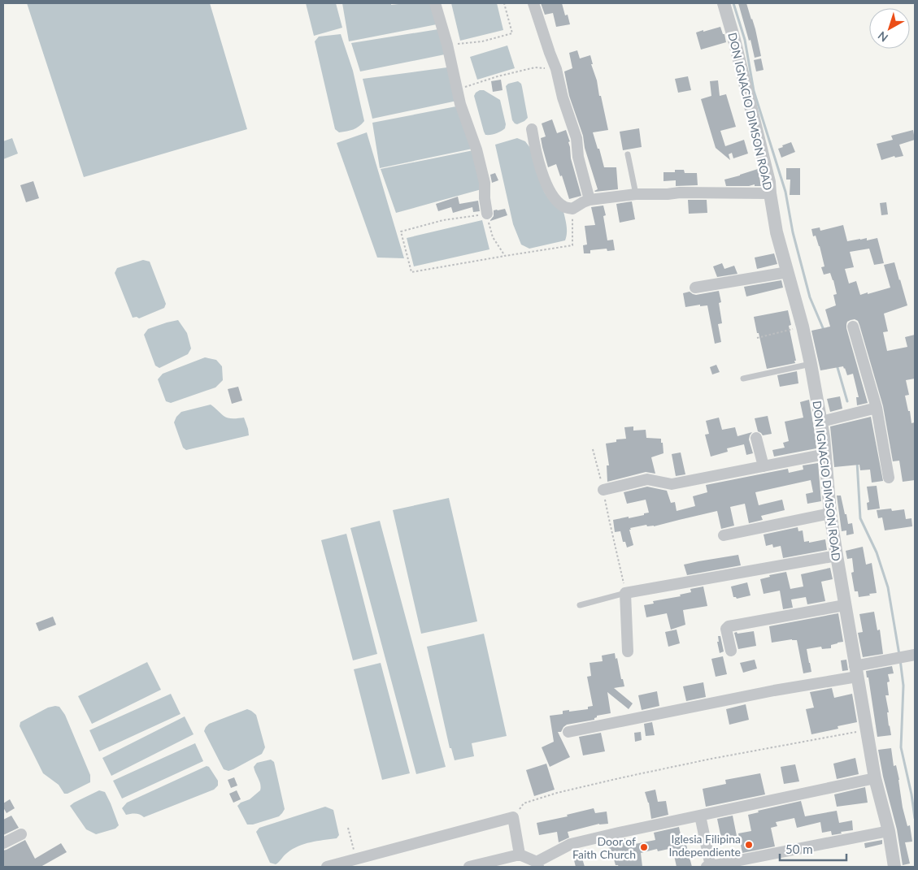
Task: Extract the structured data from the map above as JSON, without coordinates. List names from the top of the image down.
{
  "streets": {
    "street": ["DON IGNACIO DIMSON ROAD"]
  },
  "places": ["Iglesia Filipina Independiente", "Door of Faith Church"],
  "scale_bar": "50 m",
  "north": "bottom left"
}
